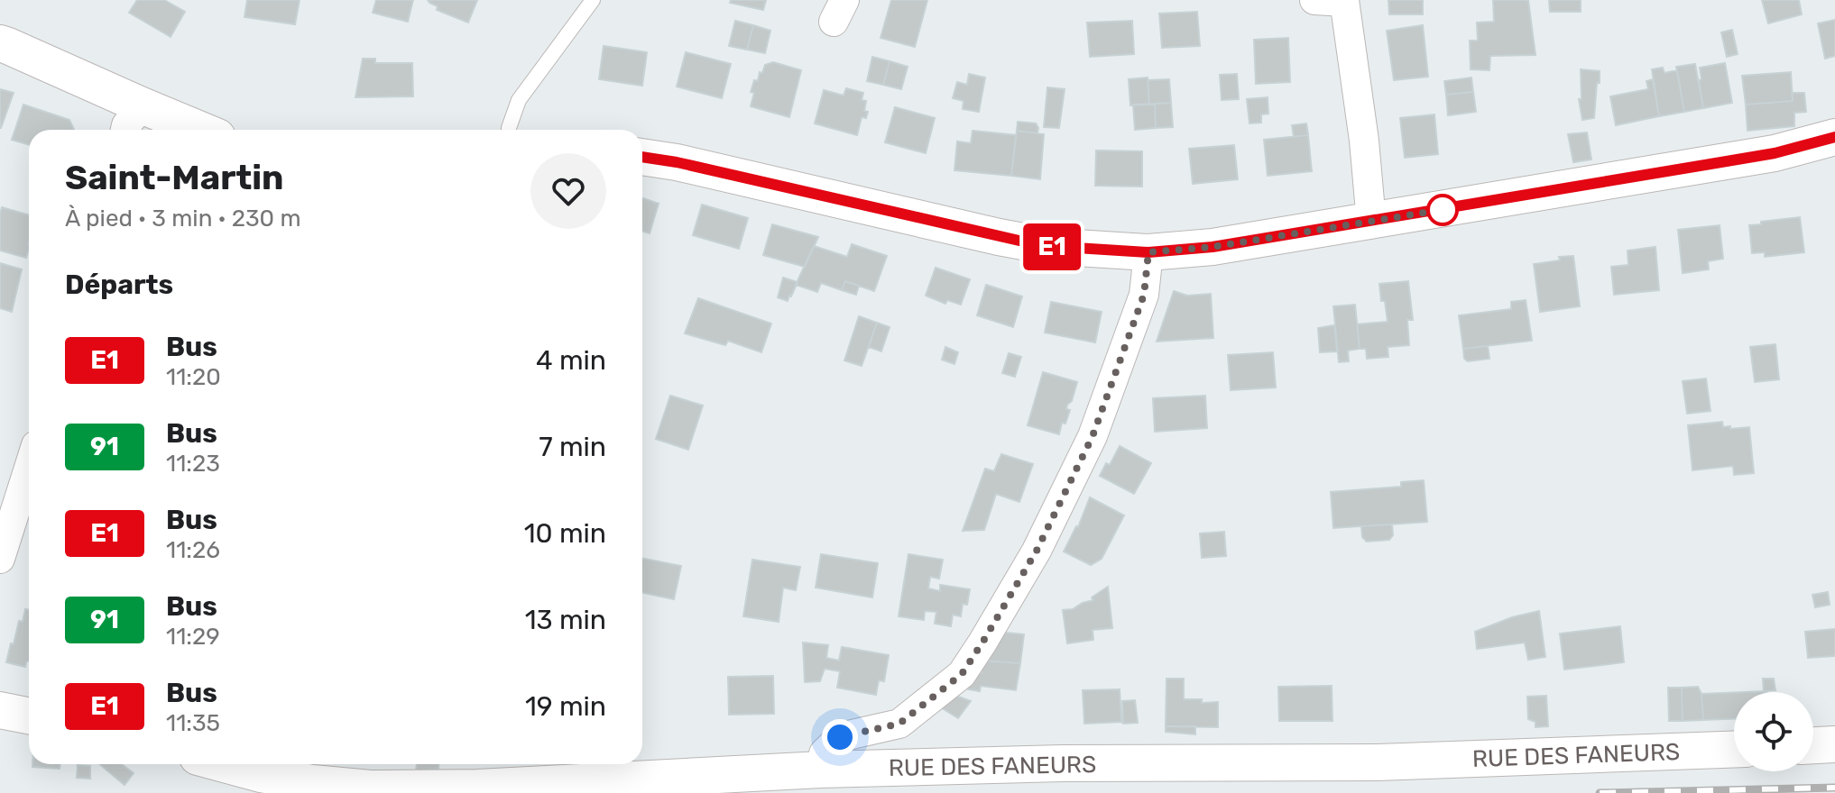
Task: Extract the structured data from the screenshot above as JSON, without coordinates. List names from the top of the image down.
{
  "streets": {
    "street": ["RUE DES FANEURS"]
  },
  "lines": ["bus line E1"],
  "page": {
    "on_map": "E1",
    "heading": [
      ["Saint-Martin", "À pied · 3 min · 230 m"],
      "Départs"
    ],
    "list": [
      {
        "mark": "E1",
        "name": "Bus",
        "note": "11:20",
        "value": "4 min"
      },
      {
        "mark": "91",
        "name": "Bus",
        "note": "11:23",
        "value": "7 min"
      },
      {
        "mark": "E1",
        "name": "Bus",
        "note": "11:26",
        "value": "10 min"
      },
      {
        "mark": "91",
        "name": "Bus",
        "note": "11:29",
        "value": "13 min"
      },
      {
        "mark": "E1",
        "name": "Bus",
        "note": "11:35",
        "value": "19 min"
      }
    ]
  }
}
